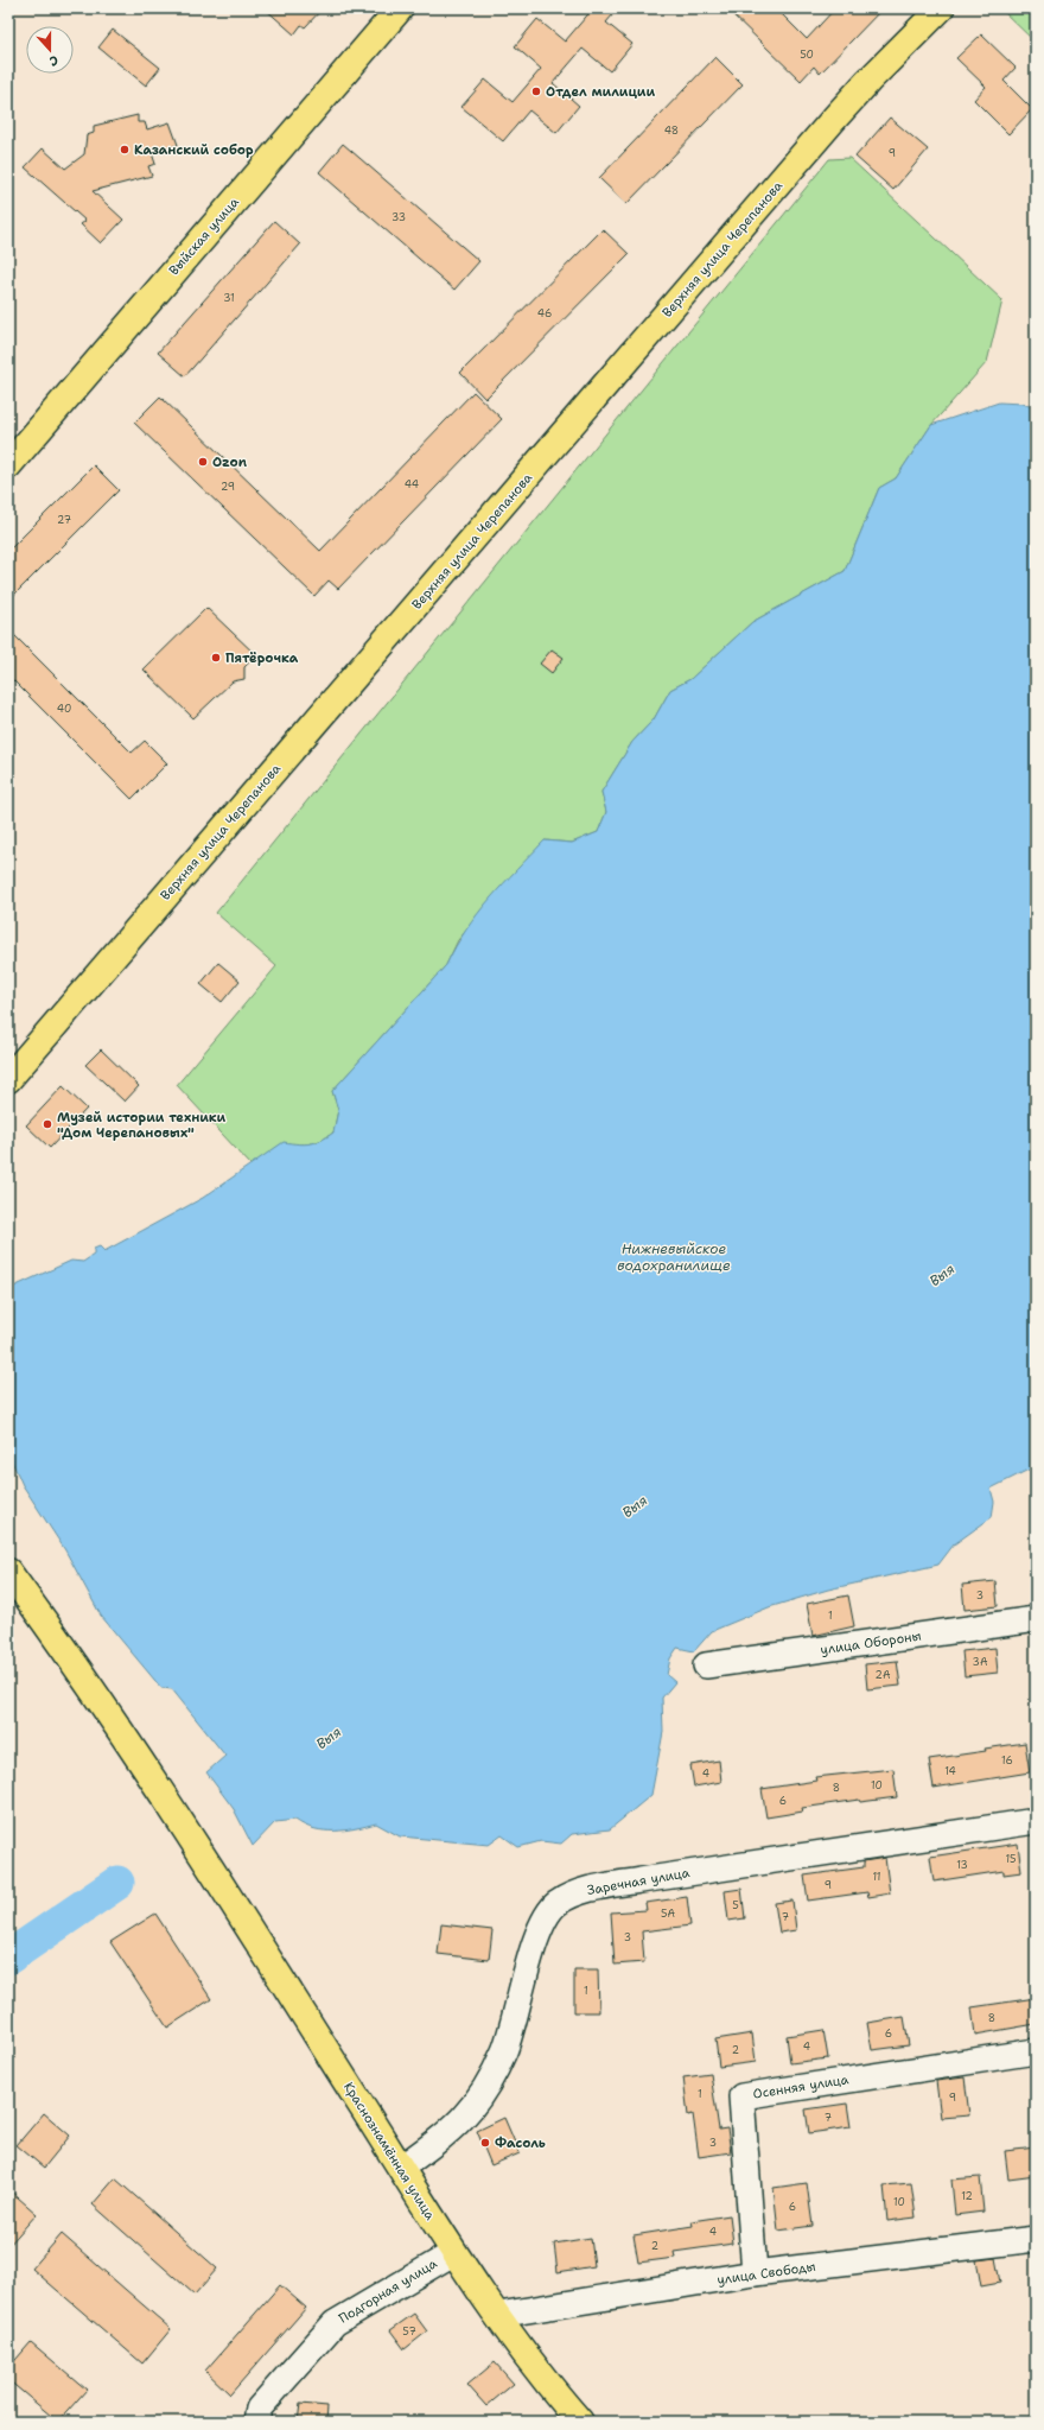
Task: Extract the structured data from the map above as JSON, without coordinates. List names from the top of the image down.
{
  "streets": {
    "main road": ["Выйская улица", "Верхняя улица Черепанова", "Краснознамённая улица"],
    "street": [
      "улица Обороны",
      "Заречная улица",
      "Осенняя улица",
      "улица Свободы",
      "Подгорная улица"
    ]
  },
  "crossings": [
    ["Заречная улица", "Краснознамённая улица"],
    ["Осенняя улица", "улица Свободы"],
    ["Краснознамённая улица", "улица Свободы"],
    ["Краснознамённая улица", "Подгорная улица"]
  ],
  "water": ["Нижневыйское водохранилище", "Выя"],
  "places": [
    "Отдел милиции",
    "Казанский собор",
    "Ozon",
    "Пятёрочка",
    "Музей истории техники \"Дом Черепановых\"",
    "Фасоль"
  ],
  "house_numbers": [
    "50",
    "48",
    "9",
    "33",
    "31",
    "46",
    "44",
    "29",
    "27",
    "40",
    "3",
    "1",
    "3А",
    "2А",
    "16",
    "14",
    "4",
    "10",
    "8",
    "6",
    "15",
    "13",
    "11",
    "9",
    "5",
    "5А",
    "7",
    "3",
    "1",
    "8",
    "6",
    "4",
    "2",
    "1",
    "9",
    "7",
    "3",
    "12",
    "10",
    "6",
    "4",
    "2",
    "57"
  ],
  "north": "bottom"
}
